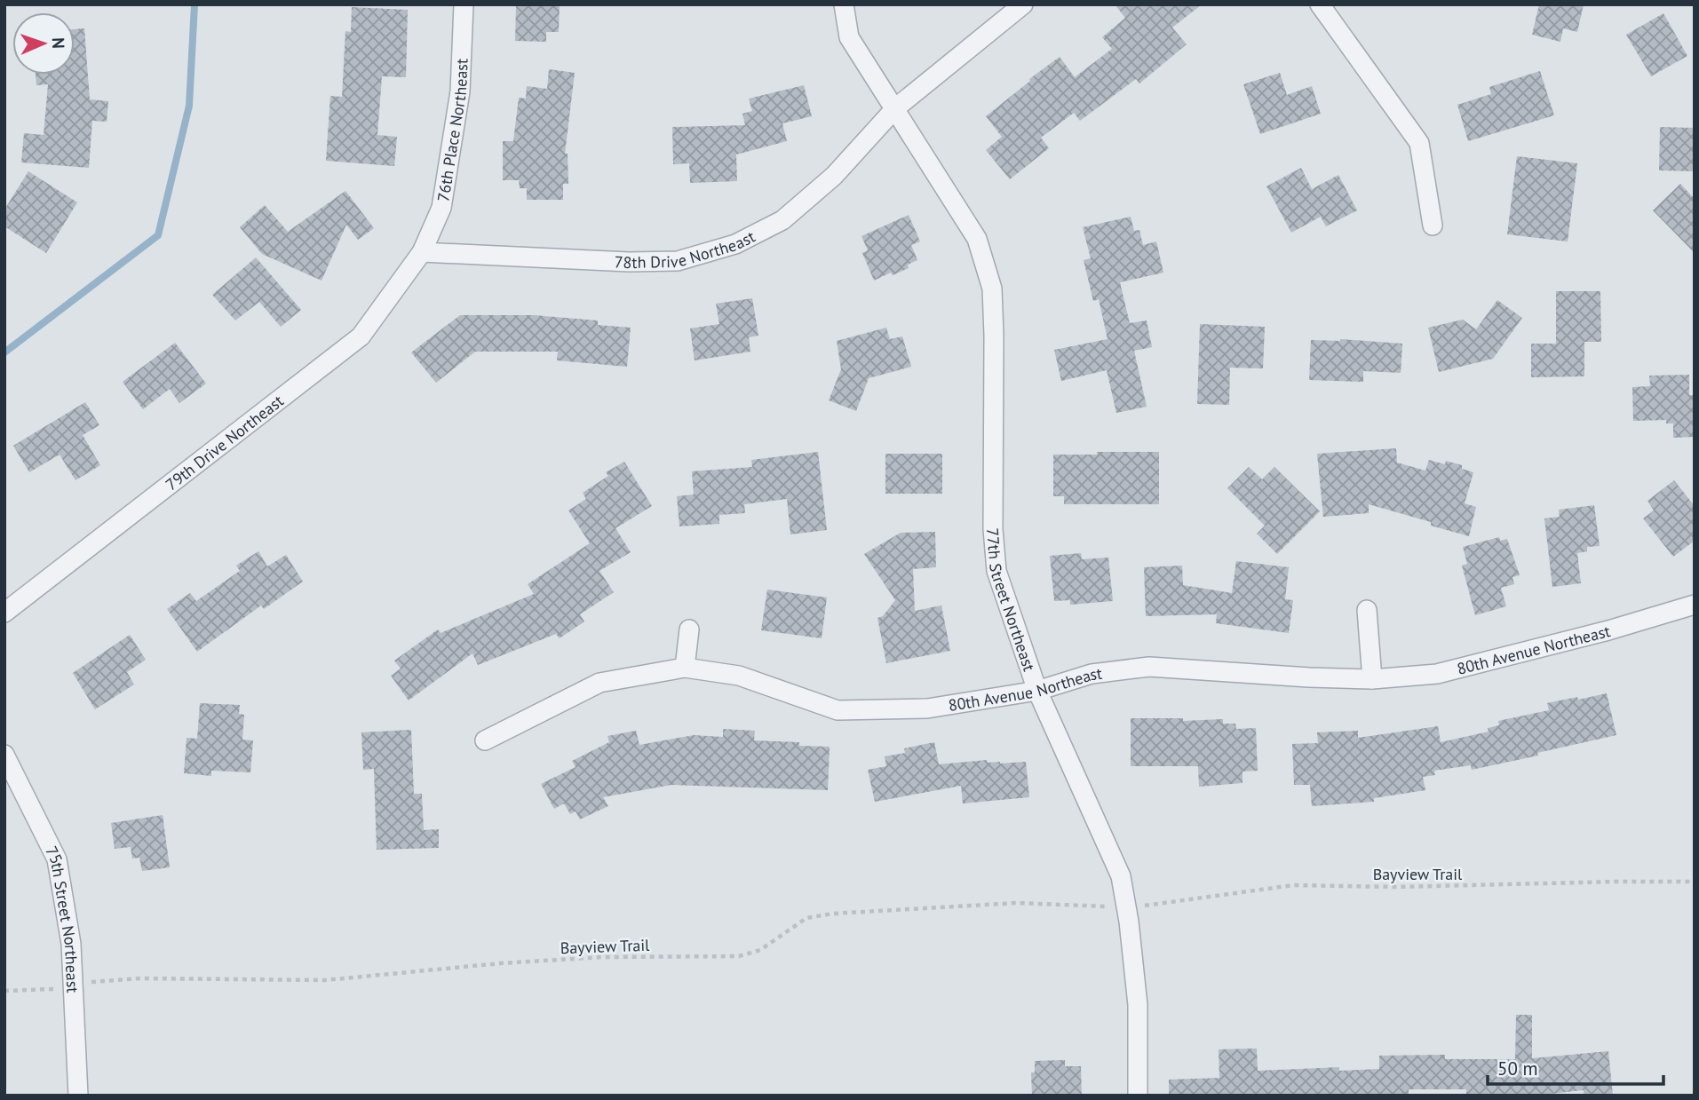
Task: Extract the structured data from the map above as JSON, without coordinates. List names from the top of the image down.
{
  "streets": {
    "street": [
      "76th Place Northeast",
      "78th Drive Northeast",
      "79th Drive Northeast",
      "77th Street Northeast",
      "80th Avenue Northeast",
      "75th Street Northeast"
    ],
    "path": ["Bayview Trail"]
  },
  "crossings": [
    ["76th Place Northeast", "78th Drive Northeast"],
    ["76th Place Northeast", "79th Drive Northeast"],
    ["78th Drive Northeast", "79th Drive Northeast"],
    ["78th Drive Northeast", "77th Street Northeast"],
    ["77th Street Northeast", "80th Avenue Northeast"]
  ],
  "scale_bar": "50 m",
  "north": "right"
}
